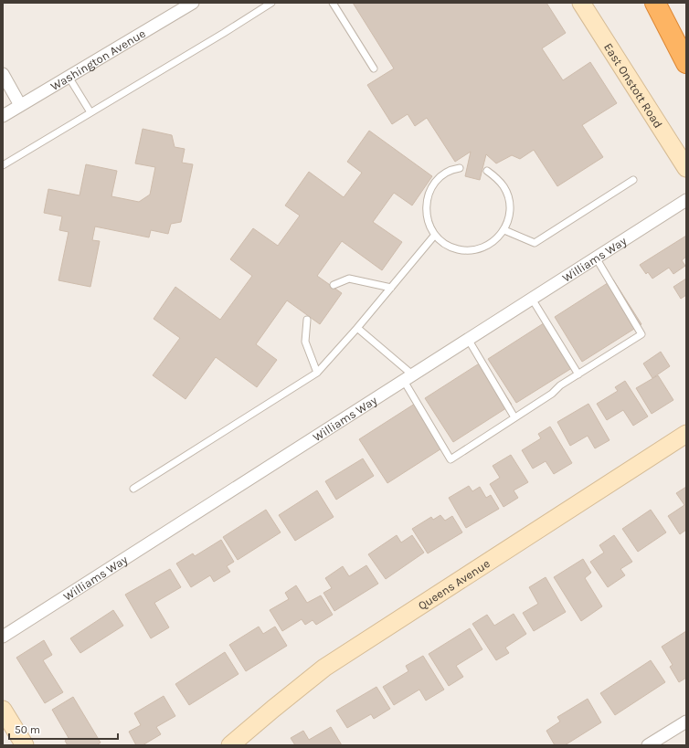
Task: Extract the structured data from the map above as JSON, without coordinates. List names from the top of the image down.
{
  "streets": {
    "main road": ["East Onstott Road", "Queens Avenue"],
    "street": ["Washington Avenue", "Williams Way"]
  },
  "scale_bar": "50 m"
}
